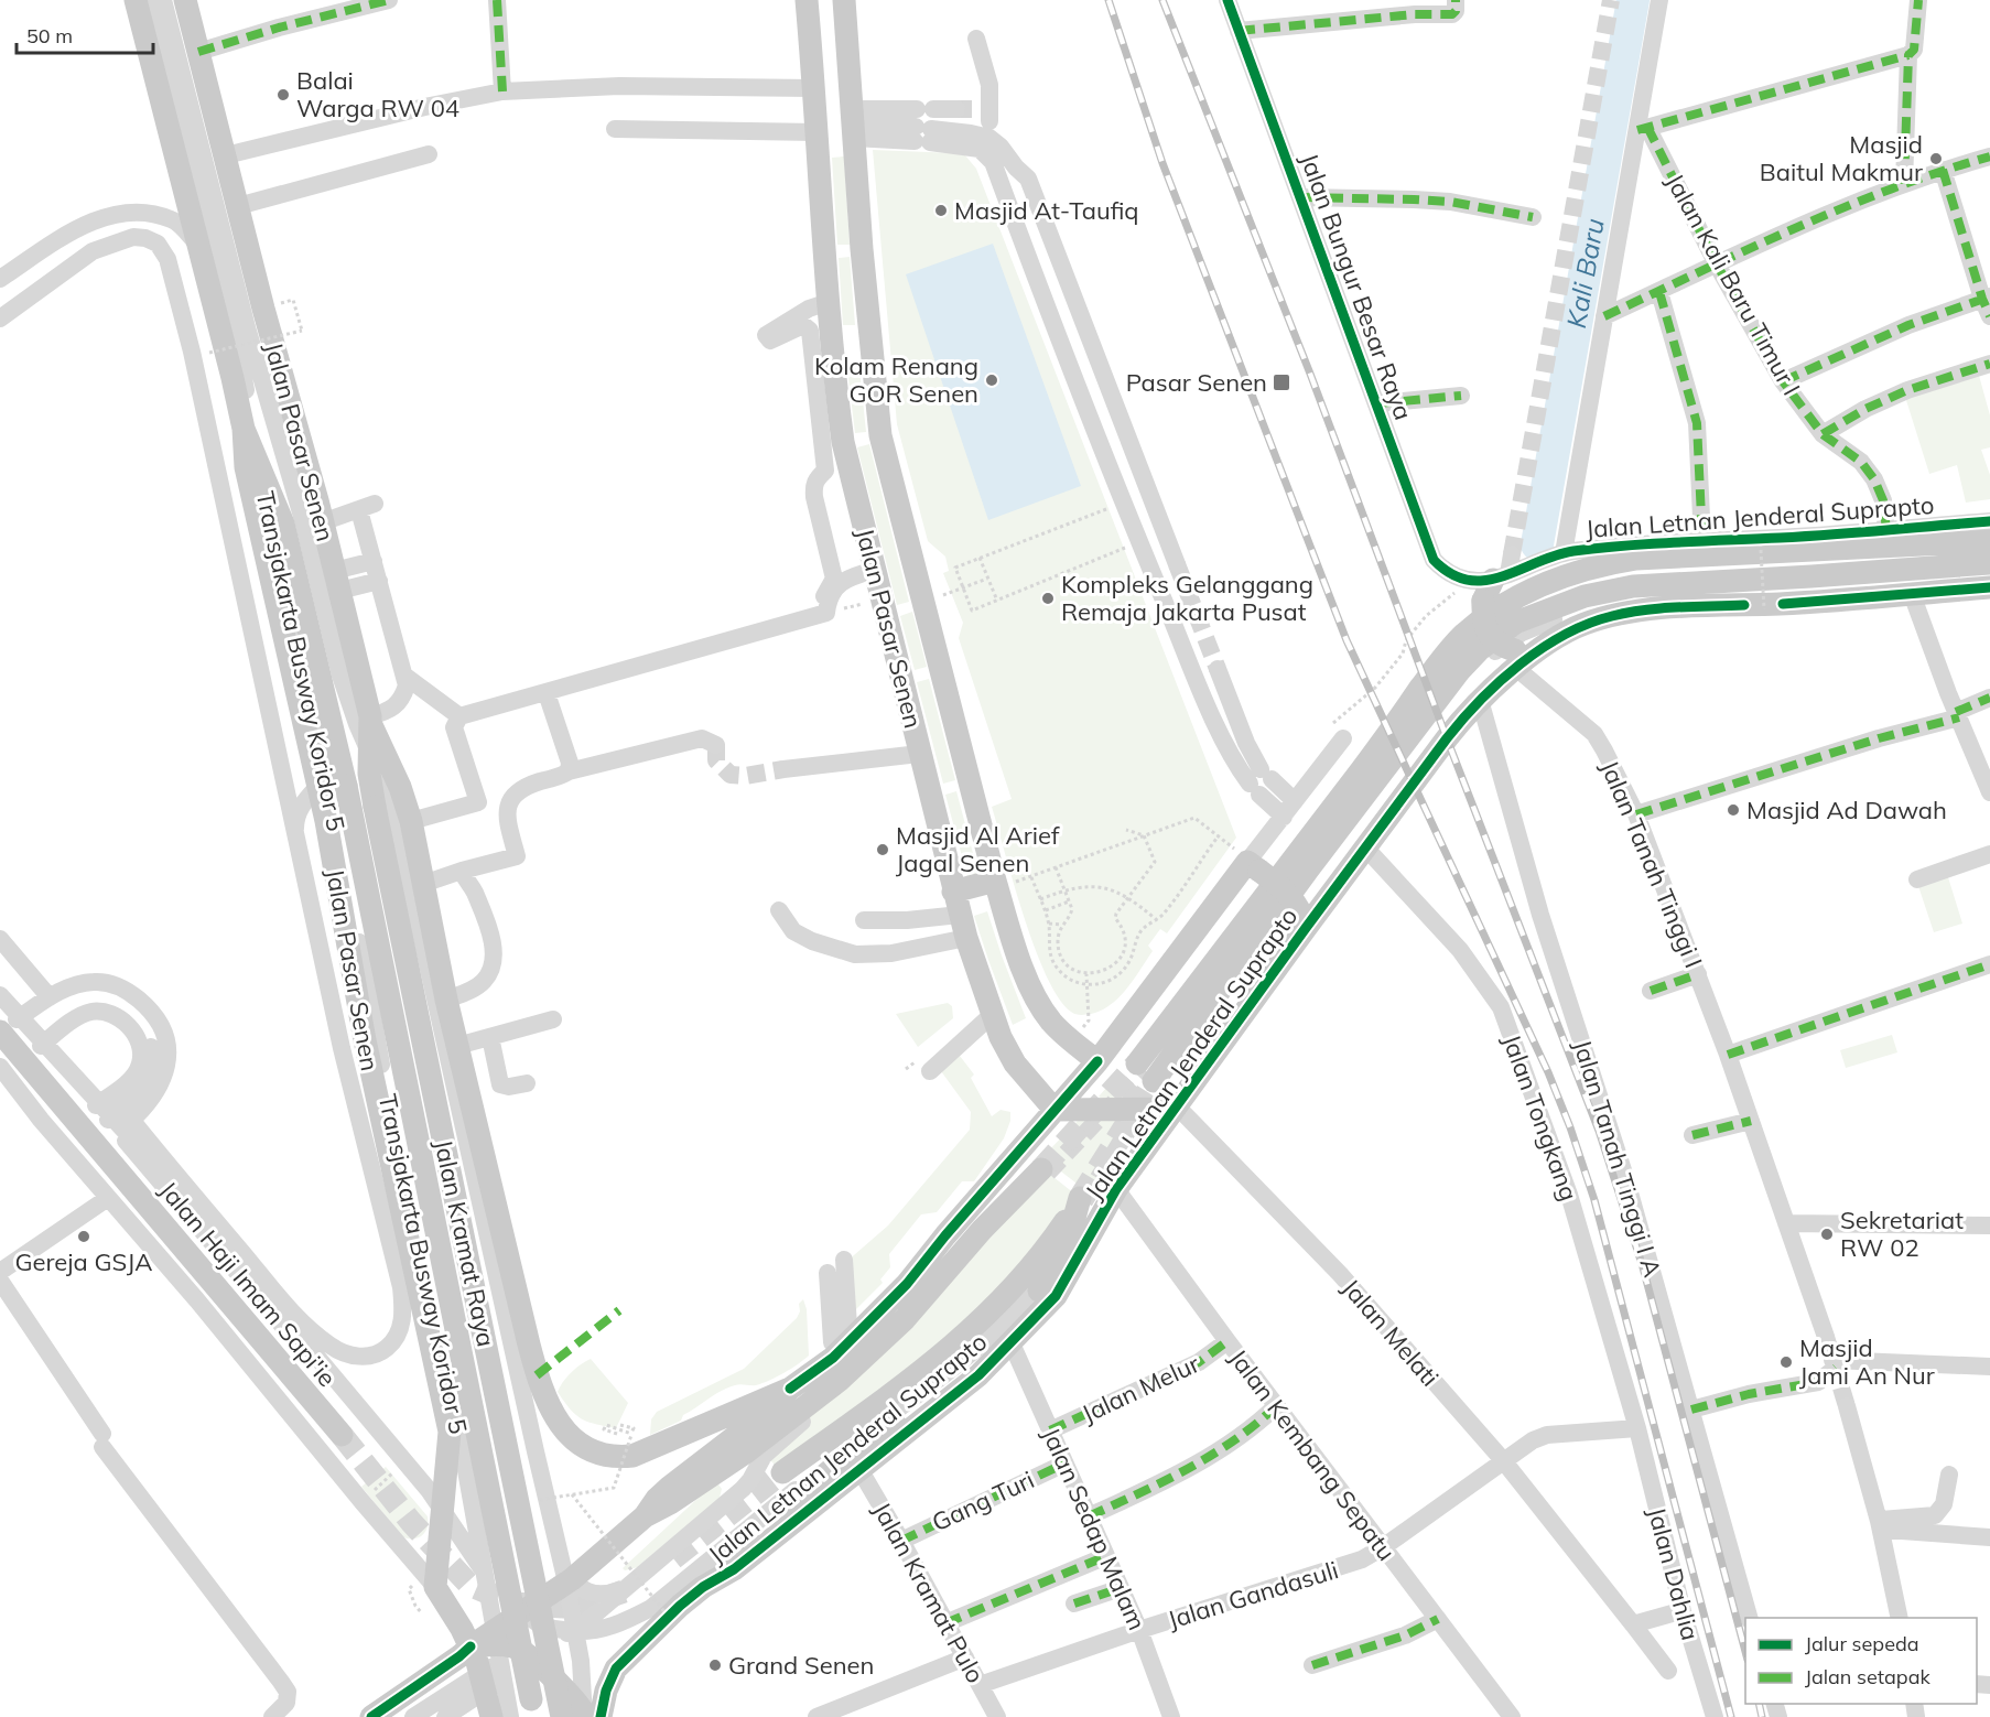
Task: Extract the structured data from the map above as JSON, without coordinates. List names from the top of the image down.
{
  "streets": {
    "main road": [
      "Jalan Pasar Senen",
      "Jalan Letnan Jenderal Suprapto",
      "Jalan Kramat Raya",
      "Jalan Haji Imam Sapi'ie"
    ],
    "street": [
      "Jalan Kali Baru Timur I",
      "Jalan Bungur Besar Raya",
      "Transjakarta Busway Koridor 5",
      "Jalan Tanah Tinggi I",
      "Jalan Tongkang",
      "Jalan Tanah Tinggi I A",
      "Jalan Melati",
      "Jalan Melur",
      "Jalan Kembang Sepatu",
      "Gang Turi",
      "Jalan Sedap Malam",
      "Jalan Dahlia",
      "Jalan Kramat Pulo",
      "Jalan Gandasuli"
    ]
  },
  "crossings": [
    ["Jalan Kali Baru Timur I", "Jalan Letnan Jenderal Suprapto"],
    ["Jalan Bungur Besar Raya", "Jalan Letnan Jenderal Suprapto"],
    ["Jalan Pasar Senen", "Transjakarta Busway Koridor 5"],
    ["Jalan Pasar Senen", "Jalan Kramat Raya"],
    ["Jalan Letnan Jenderal Suprapto", "Jalan Tanah Tinggi I"],
    ["Jalan Letnan Jenderal Suprapto", "Jalan Tongkang"],
    ["Jalan Letnan Jenderal Suprapto", "Jalan Tanah Tinggi I A"],
    ["Jalan Letnan Jenderal Suprapto", "Jalan Kramat Raya"],
    ["Jalan Letnan Jenderal Suprapto", "Jalan Melati"],
    ["Jalan Letnan Jenderal Suprapto", "Jalan Kembang Sepatu"],
    ["Jalan Letnan Jenderal Suprapto", "Jalan Sedap Malam"],
    ["Jalan Letnan Jenderal Suprapto", "Jalan Kramat Pulo"],
    ["Jalan Tongkang", "Jalan Dahlia"],
    ["Jalan Melati", "Jalan Gandasuli"],
    ["Jalan Melur", "Jalan Kembang Sepatu"],
    ["Jalan Melur", "Jalan Sedap Malam"],
    ["Jalan Kembang Sepatu", "Jalan Gandasuli"],
    ["Gang Turi", "Jalan Sedap Malam"],
    ["Gang Turi", "Jalan Kramat Pulo"],
    ["Jalan Sedap Malam", "Jalan Gandasuli"],
    ["Jalan Kramat Pulo", "Jalan Gandasuli"]
  ],
  "water": ["Kali Baru"],
  "places": {
    "other": [
      "Balai Warga RW 04",
      "Masjid Baitul Makmur",
      "Masjid At-Taufiq",
      "Kolam Renang GOR Senen",
      "Kompleks Gelanggang Remaja Jakarta Pusat",
      "Masjid Ad Dawah",
      "Masjid Al Arief Jagal Senen",
      "Sekretariat RW 02",
      "Gereja GSJA",
      "Masjid Jami An Nur",
      "Grand Senen"
    ],
    "transit": ["Pasar Senen"]
  },
  "legend": ["Jalur sepeda", "Jalan setapak"],
  "scale_bar": "50 m"
}
